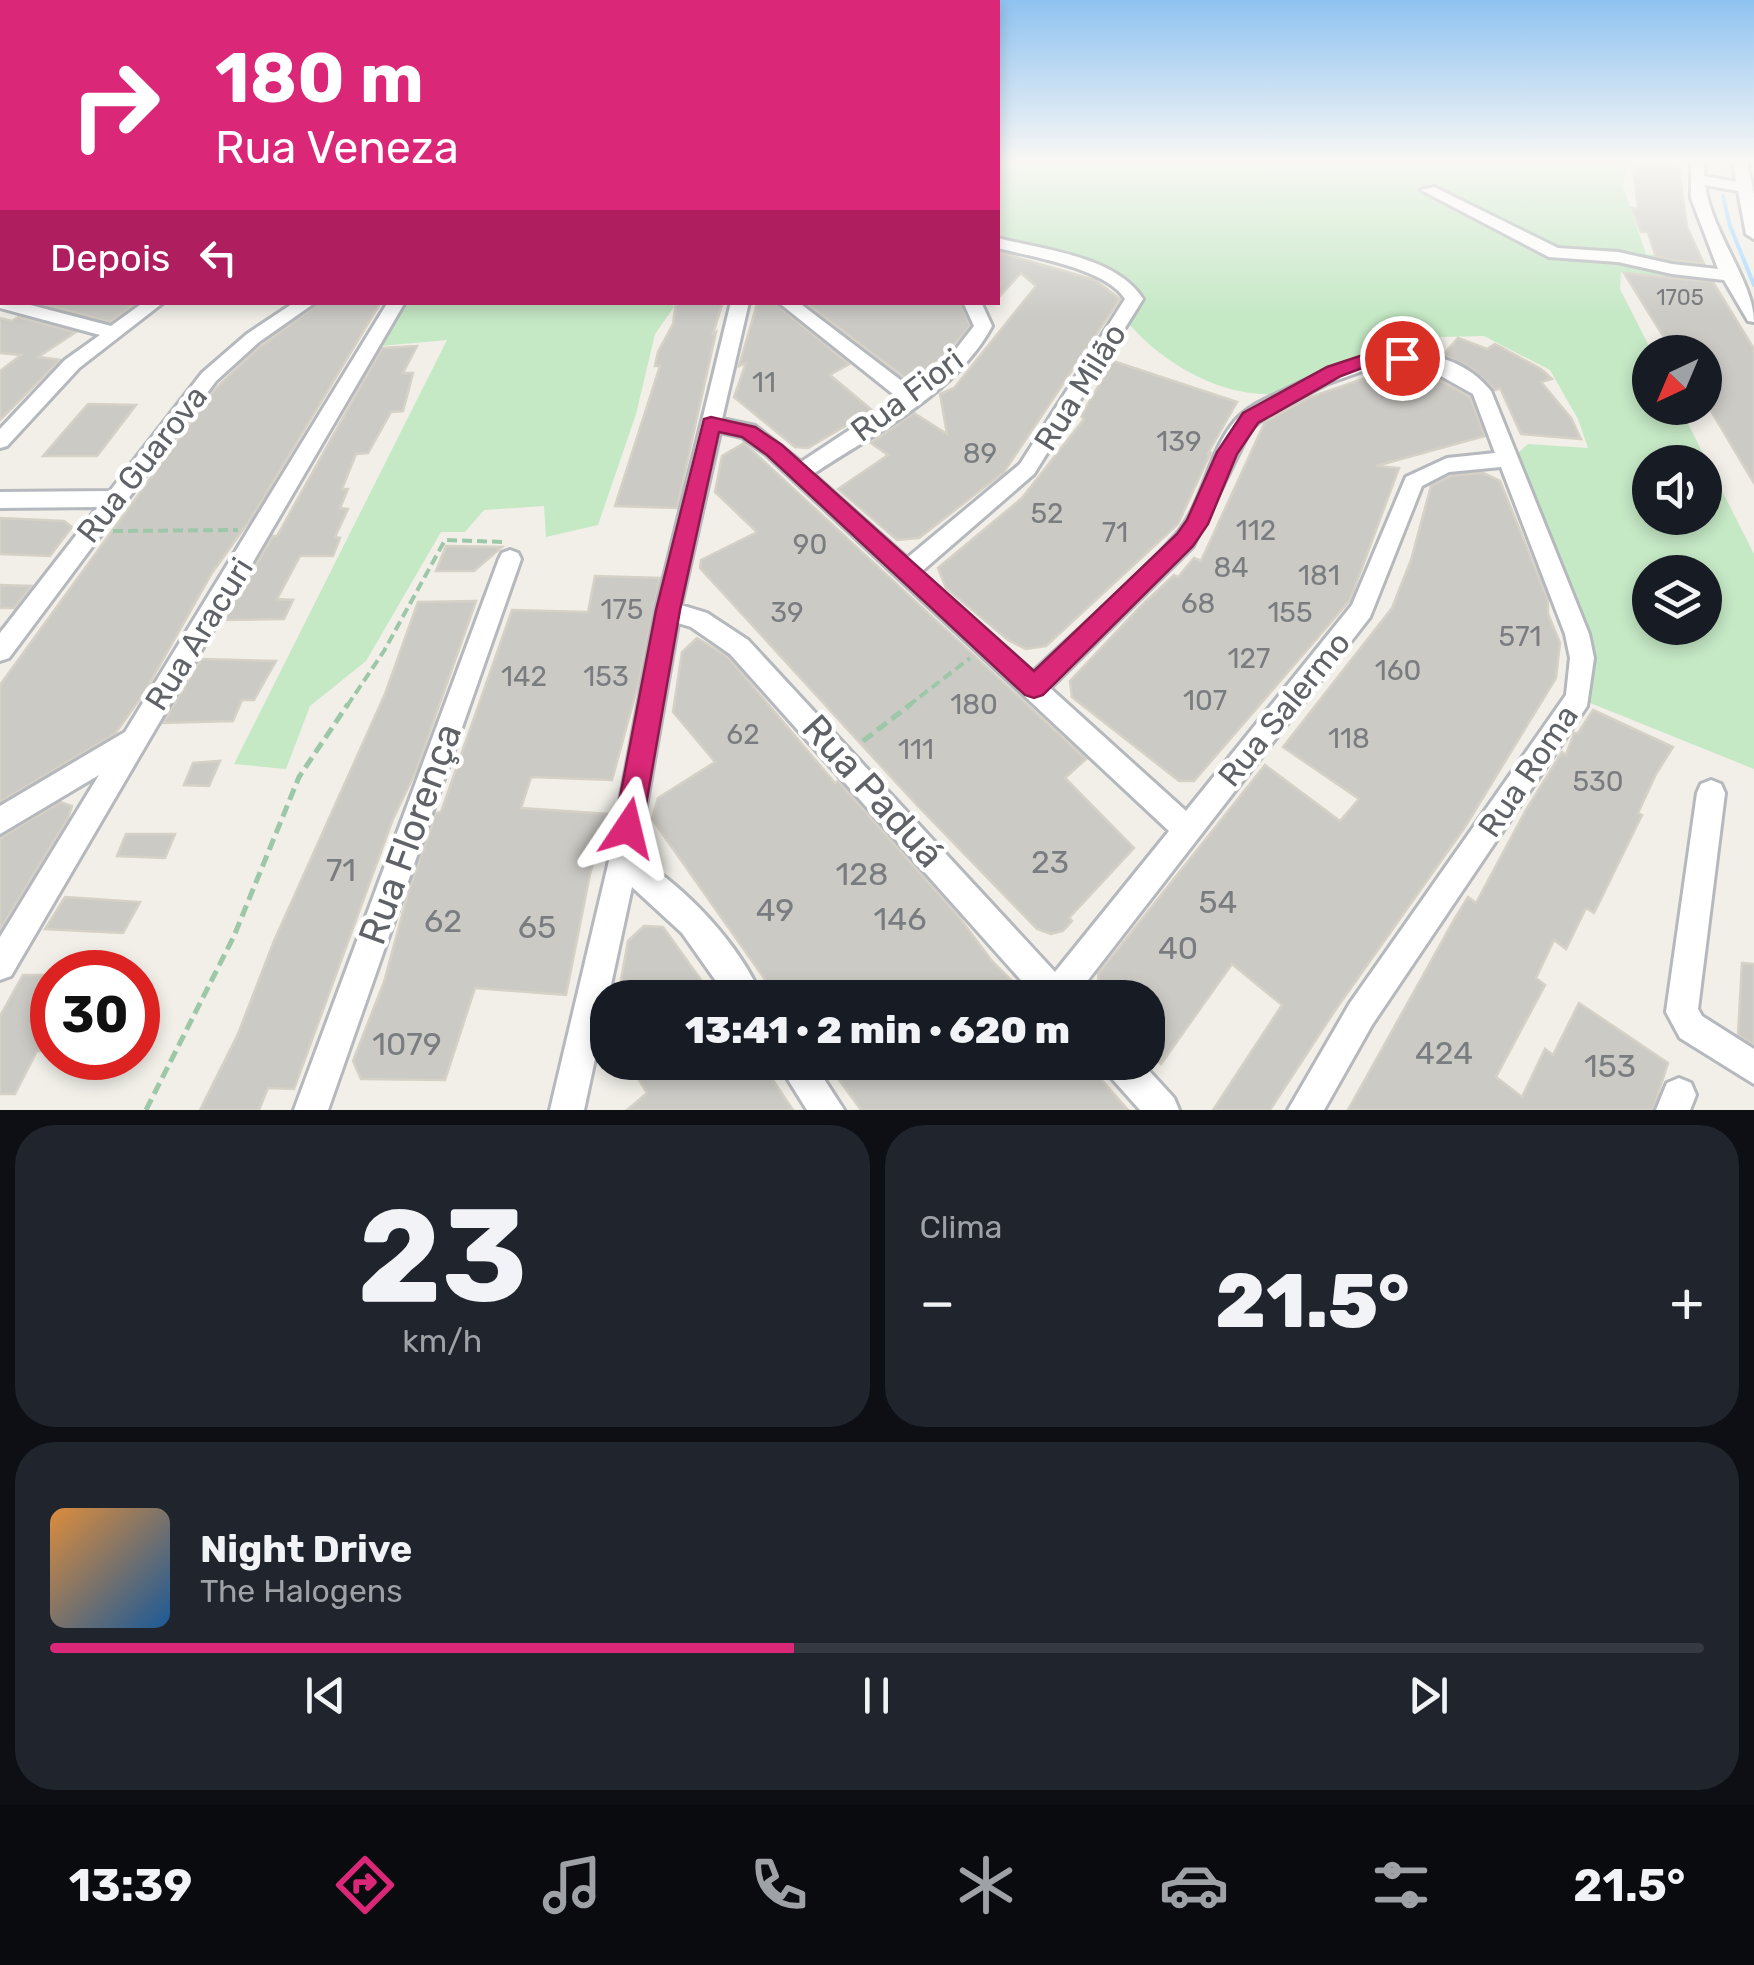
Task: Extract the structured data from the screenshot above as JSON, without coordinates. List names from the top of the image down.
{
  "streets": {
    "street": [
      "Rua Milão",
      "Rua Fiori",
      "Rua Guarova",
      "Rua Aracuri",
      "Rua Salermo",
      "Rua Roma",
      "Rua Paduá",
      "Rua Florença"
    ]
  },
  "crossings": [
    ["Rua Salermo", "Rua Roma"]
  ],
  "house_numbers": [
    "1705",
    "11",
    "139",
    "89",
    "52",
    "112",
    "71",
    "90",
    "84",
    "181",
    "68",
    "175",
    "39",
    "155",
    "571",
    "127",
    "160",
    "142",
    "153",
    "107",
    "180",
    "62",
    "118",
    "111",
    "530",
    "23",
    "71",
    "128",
    "54",
    "49",
    "146",
    "62",
    "65",
    "40",
    "1079",
    "424",
    "153"
  ],
  "north": "bottom left",
  "page": {
    "turn": ["180 m", "Rua Veneza"],
    "then": "Depois",
    "limit": "30",
    "trip": "13:41 · 2 min · 620 m",
    "tile": [
      ["23", "km/h"],
      "Clima"
    ],
    "heat": ["−", "21.5°", "+"],
    "song": ["Night Drive", "The Halogens"],
    "tabs": ["13:39", "21.5°"]
  }
}
